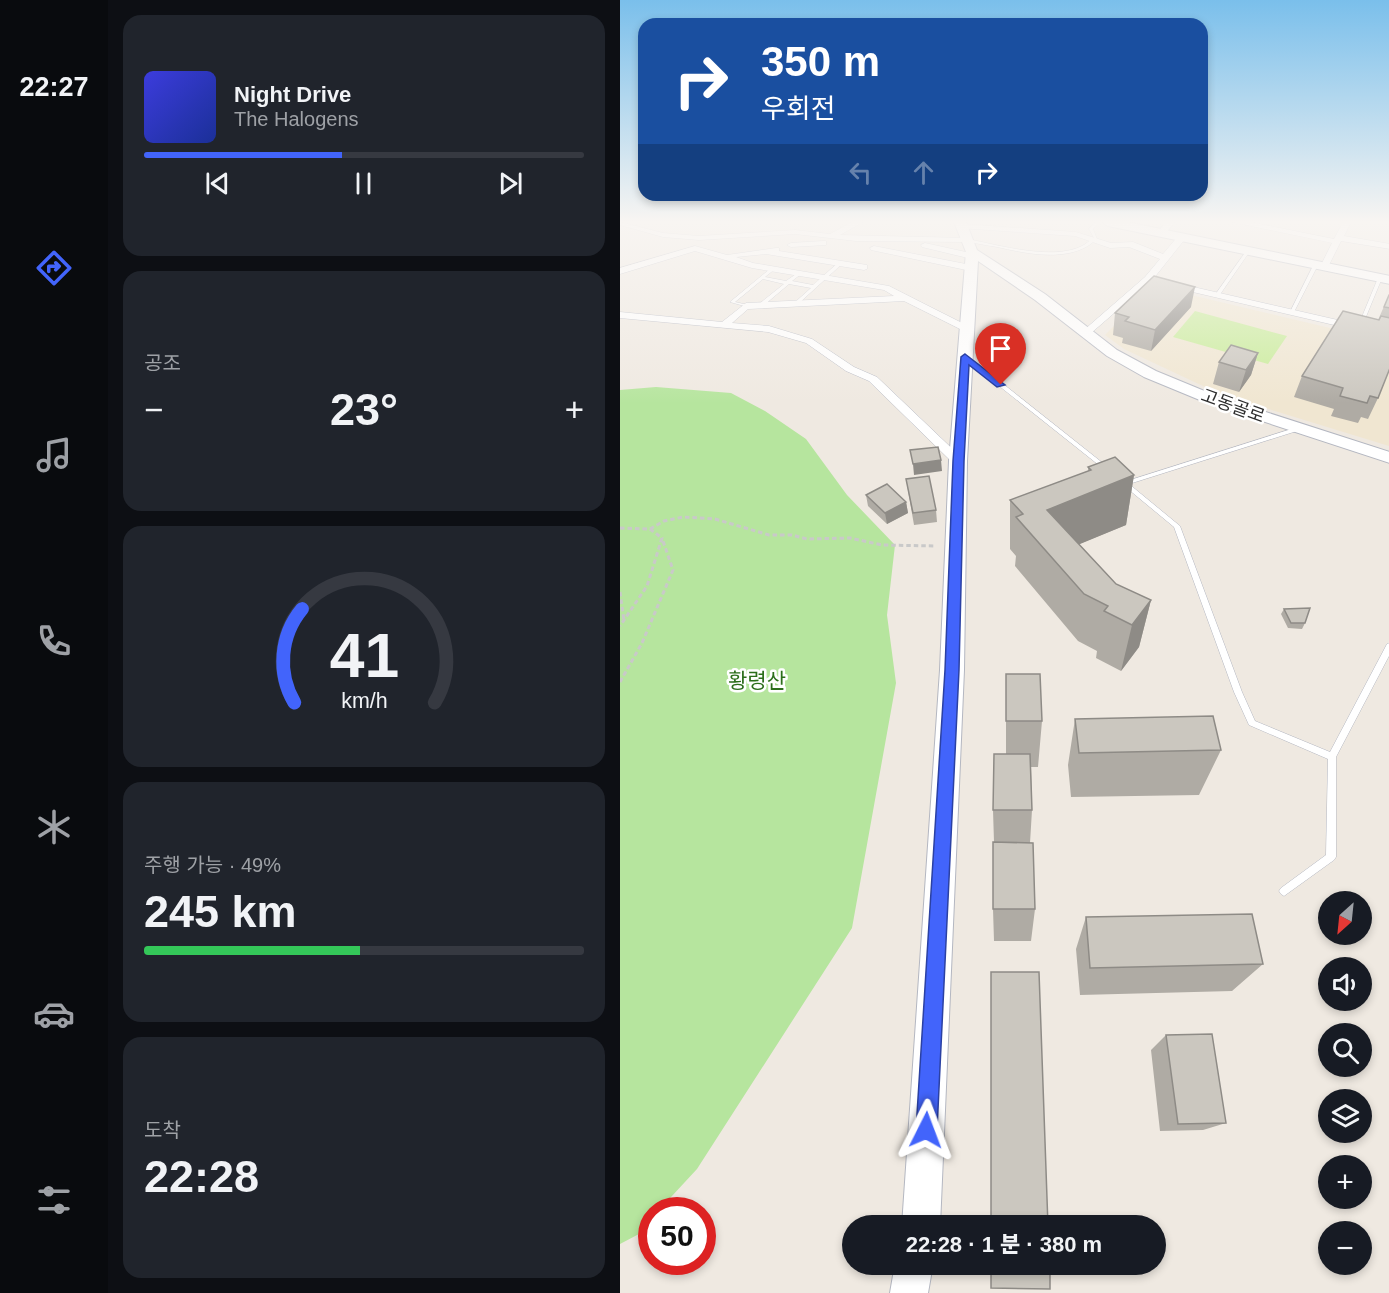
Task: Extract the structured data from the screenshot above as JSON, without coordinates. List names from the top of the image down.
{
  "streets": {
    "main road": ["고동골로"]
  },
  "parks": ["황령산"],
  "north": "bottom left",
  "page": {
    "tabs": "22:27",
    "turn": ["350 m", "우회전"],
    "song": ["Night Drive", "The Halogens"],
    "tile": [
      "공조",
      ["주행 가능 · 49%", "245 km"],
      ["도착", "22:28"]
    ],
    "heat": ["−", "23°", "+"],
    "map_buttons": ["+", "−"],
    "limit": "50",
    "trip": "22:28 · 1 분 · 380 m",
    "gauge": ["41", "km/h"]
  }
}
